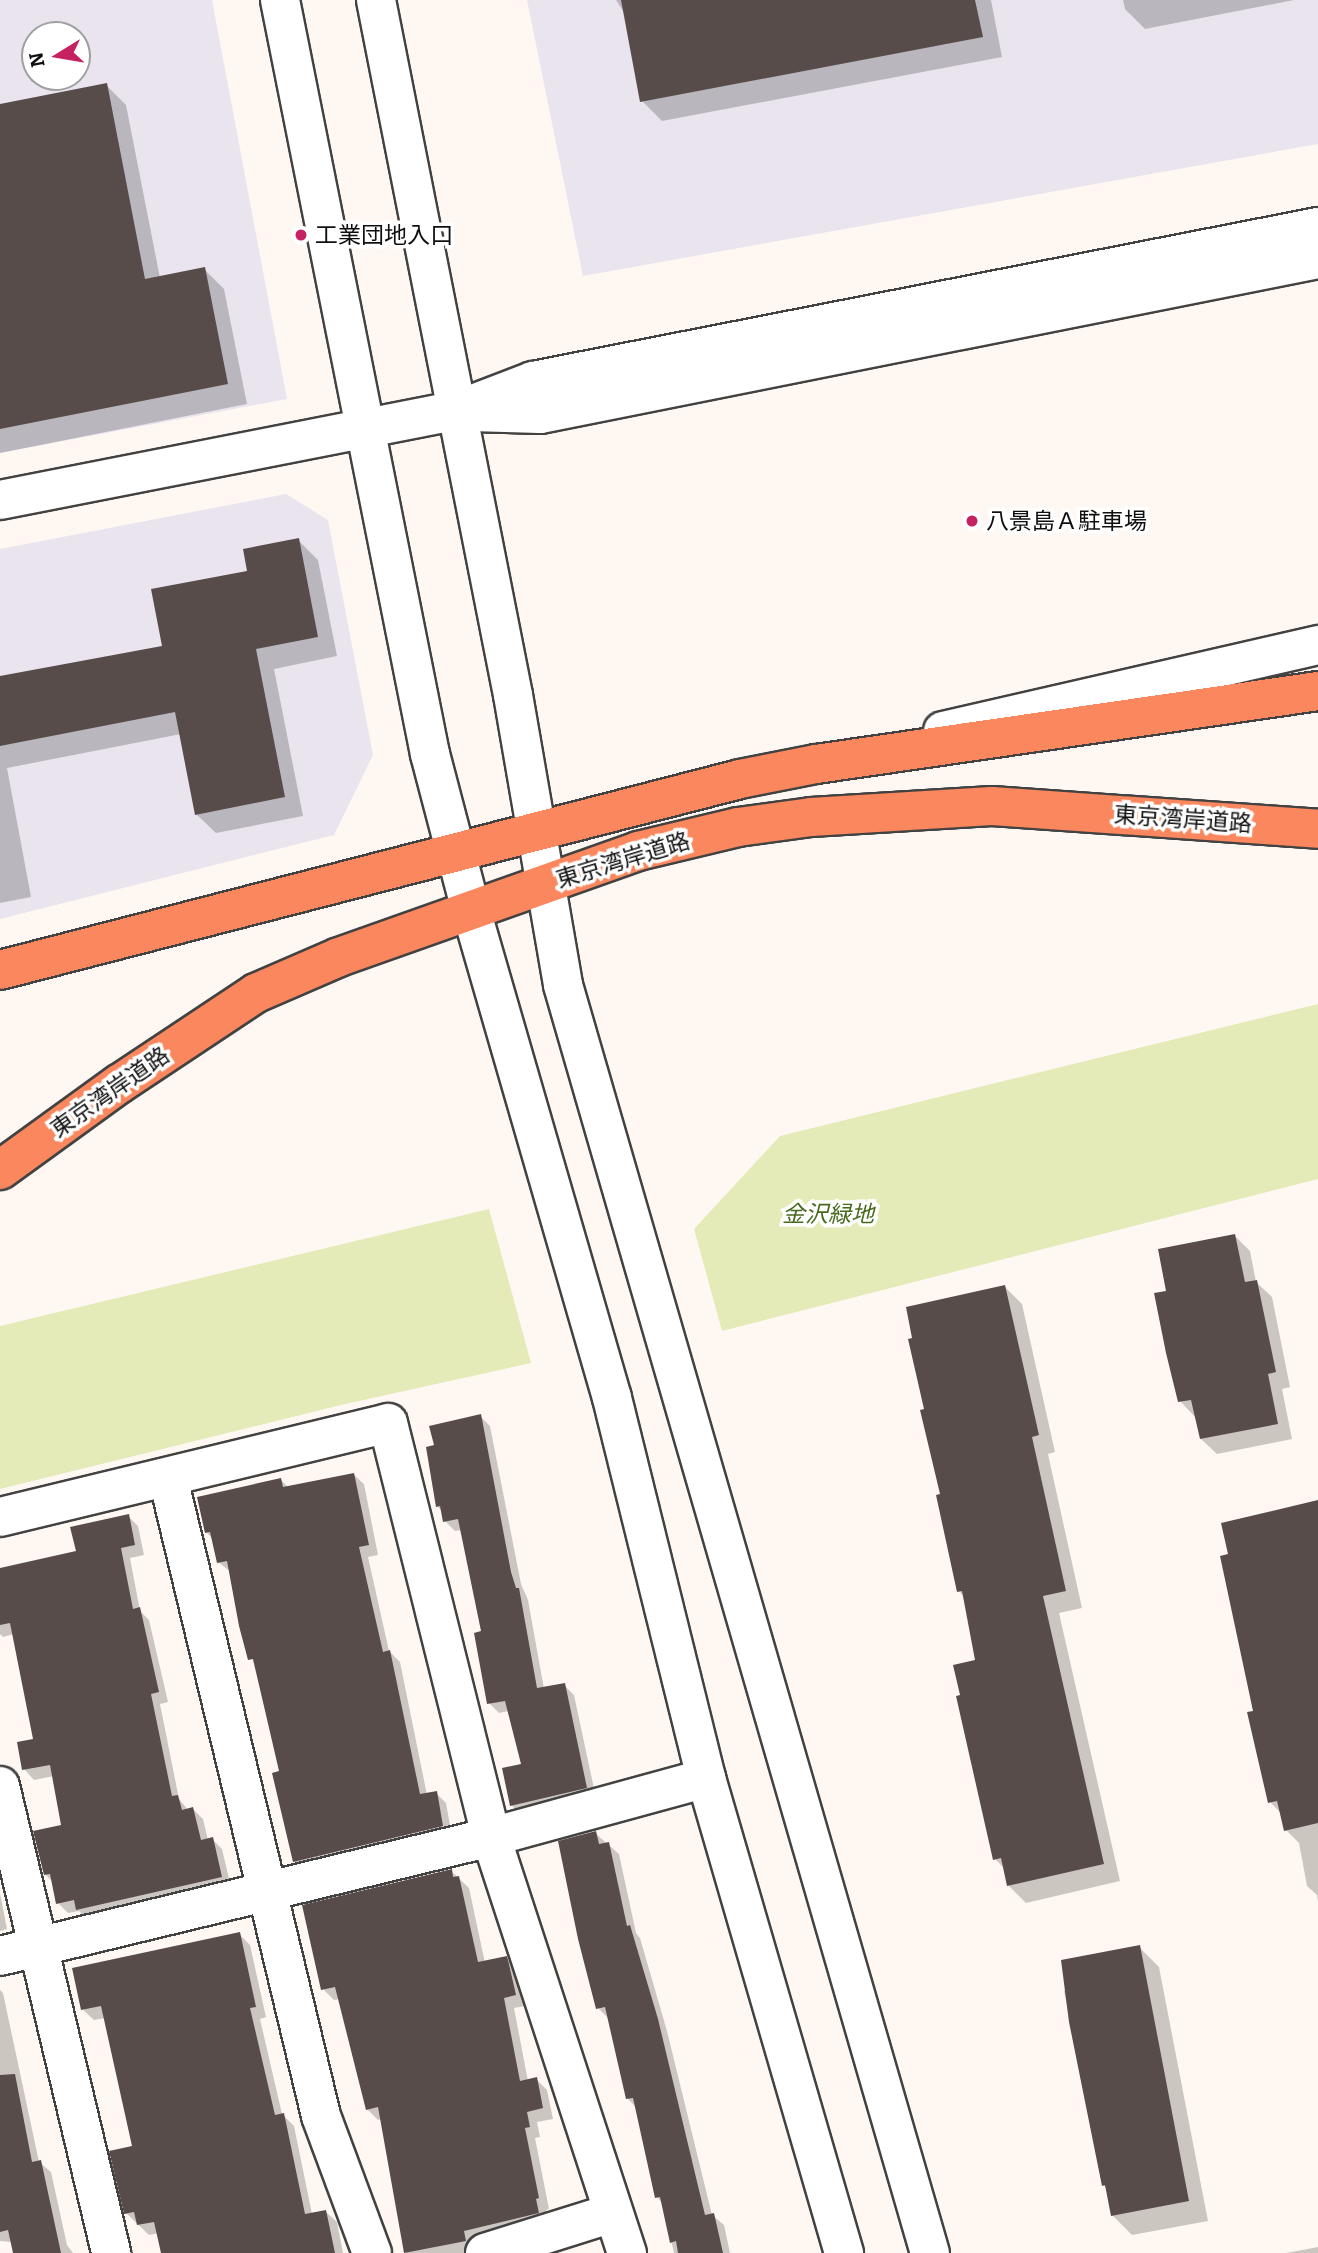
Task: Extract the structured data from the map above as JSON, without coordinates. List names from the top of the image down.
{
  "streets": {
    "highway": ["東京湾岸道路"]
  },
  "parks": ["金沢緑地"],
  "places": ["工業団地入口", "八景島Ａ駐車場"],
  "north": "left"
}
